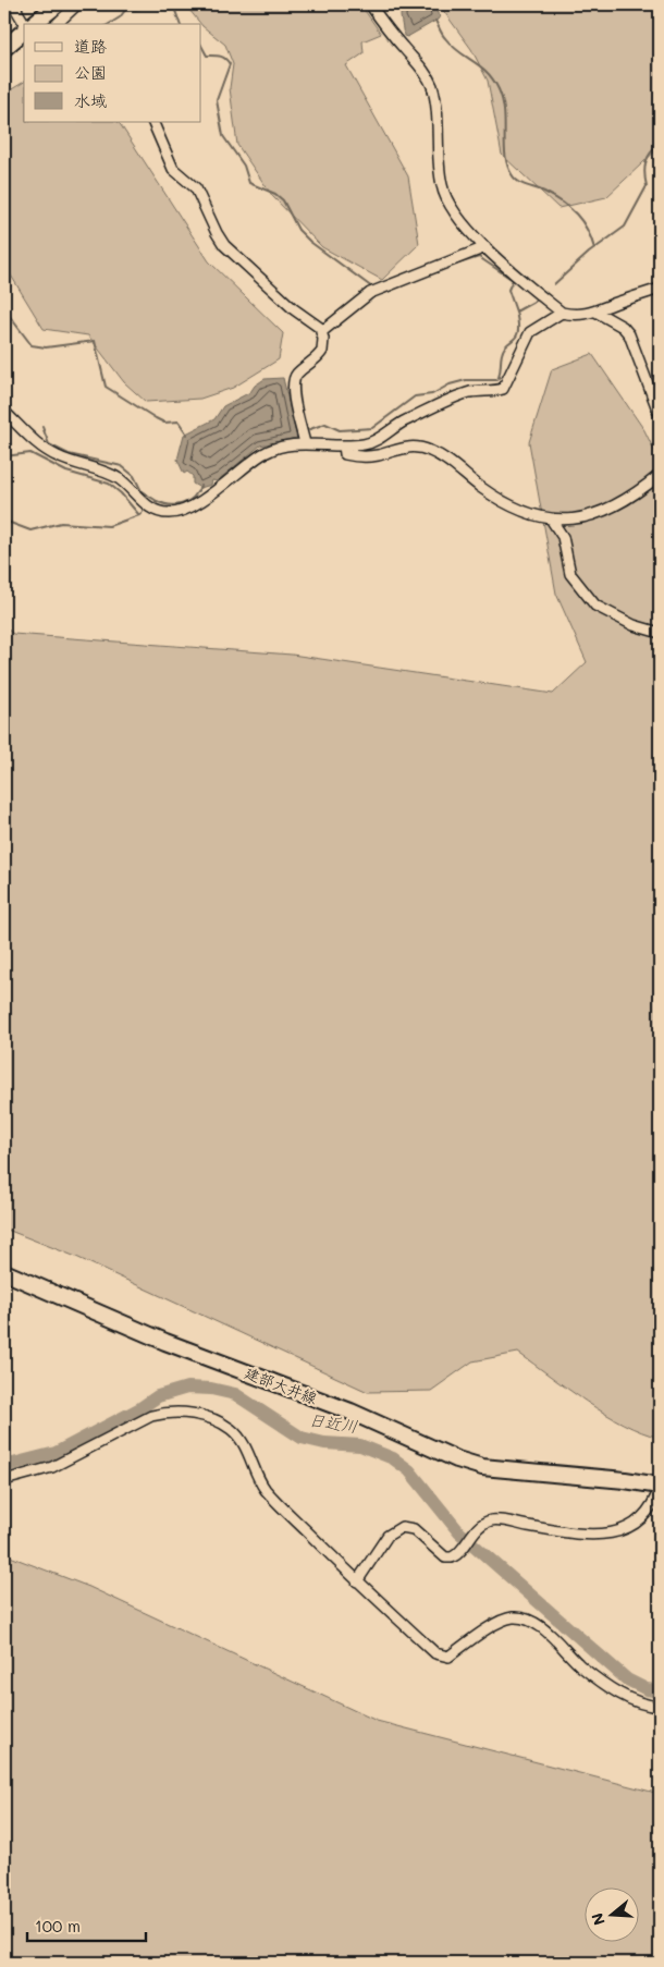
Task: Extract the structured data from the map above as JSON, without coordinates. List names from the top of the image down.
{
  "streets": {
    "main road": ["建部大井線"]
  },
  "water": ["日近川"],
  "legend": ["道路", "公園", "水域"],
  "scale_bar": "100 m",
  "north": "left"
}
